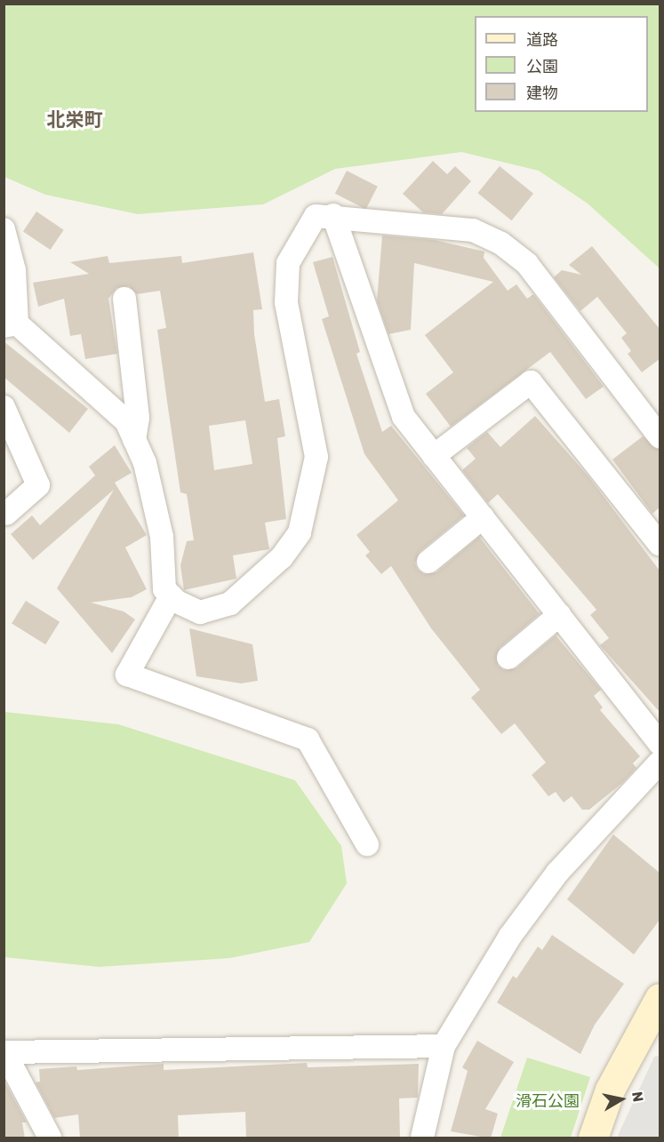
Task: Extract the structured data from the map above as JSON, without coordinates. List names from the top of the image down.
{
  "districts": ["北栄町"],
  "parks": ["滑石公園"],
  "legend": ["道路", "公園", "建物"],
  "north": "right"
}
